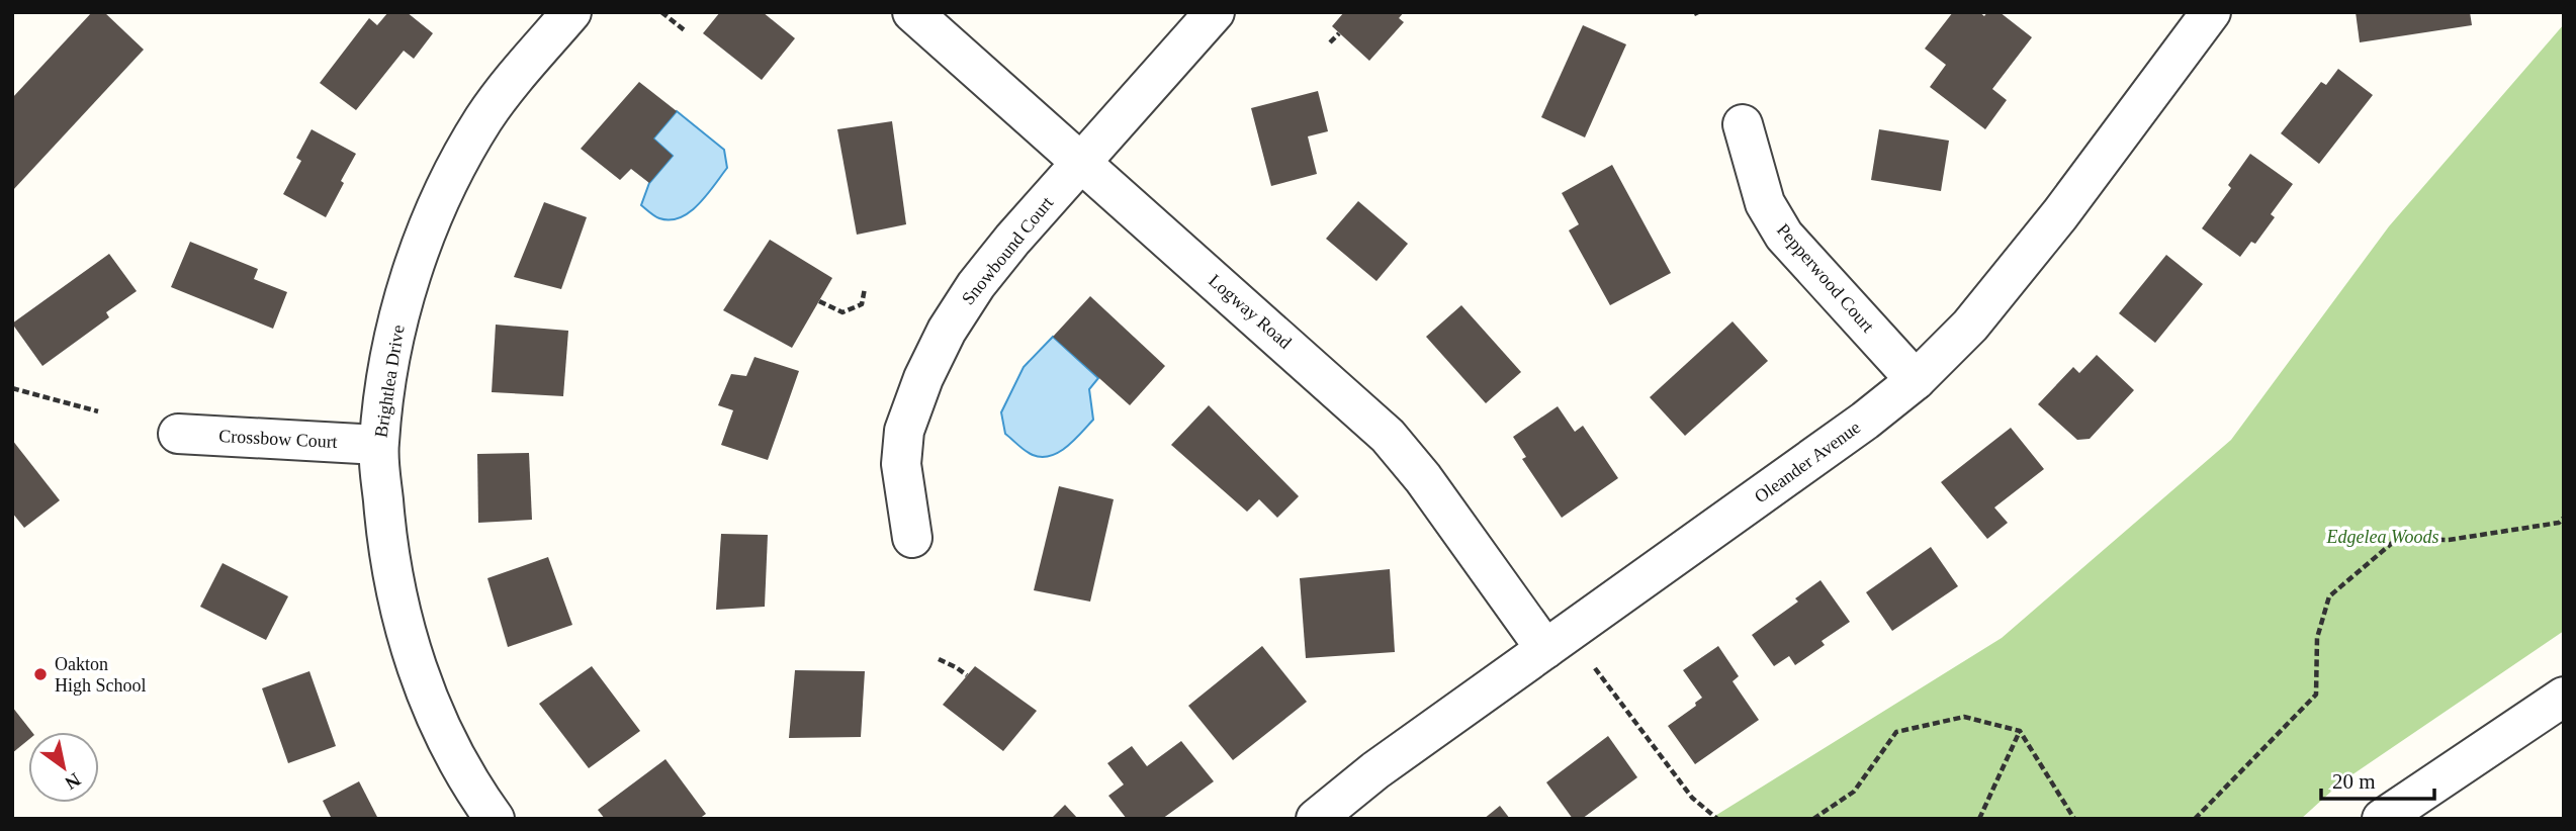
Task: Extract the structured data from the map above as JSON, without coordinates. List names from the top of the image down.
{
  "streets": {
    "street": [
      "Snowbound Court",
      "Pepperwood Court",
      "Logway Road",
      "Brightlea Drive",
      "Crossbow Court",
      "Oleander Avenue"
    ]
  },
  "crossings": [
    ["Snowbound Court", "Logway Road"],
    ["Pepperwood Court", "Oleander Avenue"],
    ["Logway Road", "Oleander Avenue"],
    ["Brightlea Drive", "Crossbow Court"]
  ],
  "parks": ["Edgelea Woods"],
  "places": ["Oakton High School"],
  "scale_bar": "20 m",
  "north": "bottom right"
}
